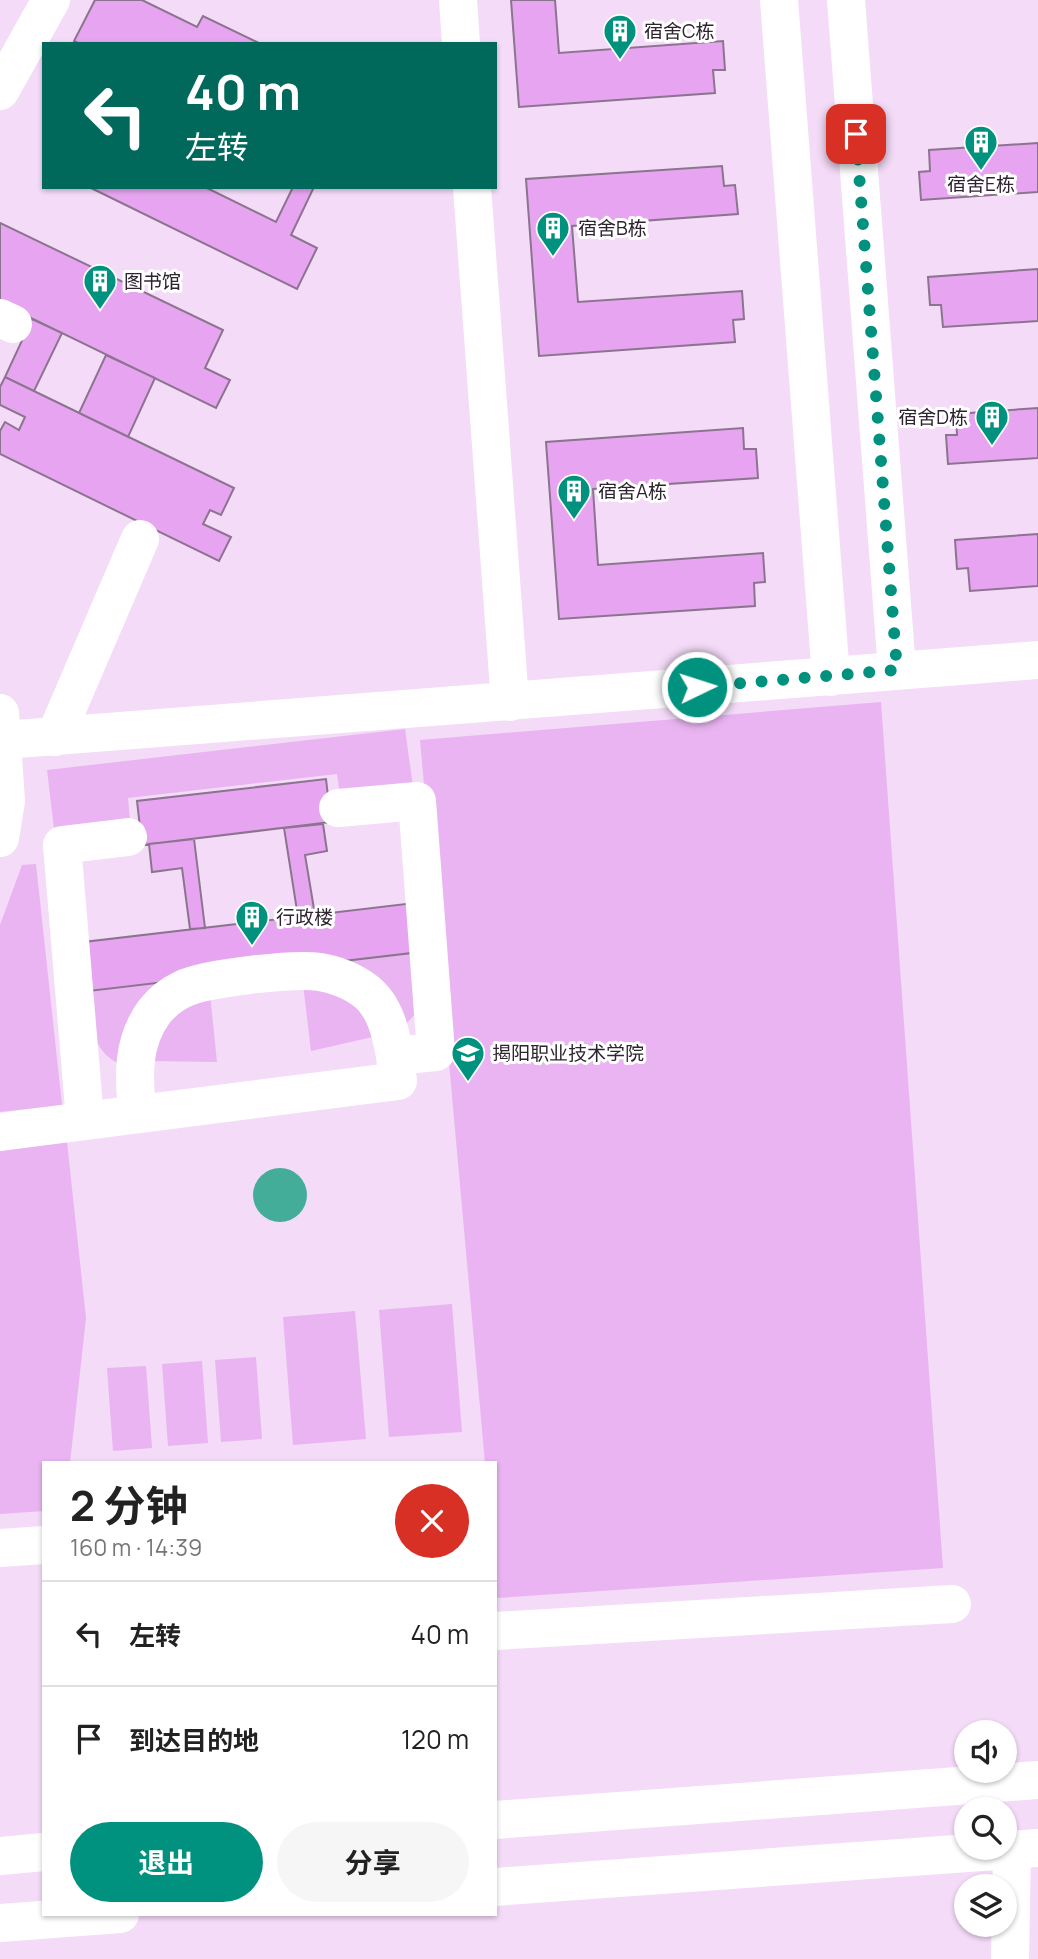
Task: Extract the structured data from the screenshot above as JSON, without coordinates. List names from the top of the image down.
{
  "places": {
    "building": [
      "宿舍C栋",
      "宿舍E栋",
      "宿舍B栋",
      "图书馆",
      "宿舍D栋",
      "宿舍A栋",
      "行政楼"
    ],
    "school or university": ["揭阳职业技术学院"]
  },
  "page": {
    "turn": ["40 m", "左转"],
    "heading": ["2 分钟", "160 m · 14:39"],
    "list": [
      {
        "name": "左转",
        "value": "40 m"
      },
      {
        "name": "到达目的地",
        "value": "120 m"
      }
    ],
    "buttons": ["退出", "分享"]
  }
}
